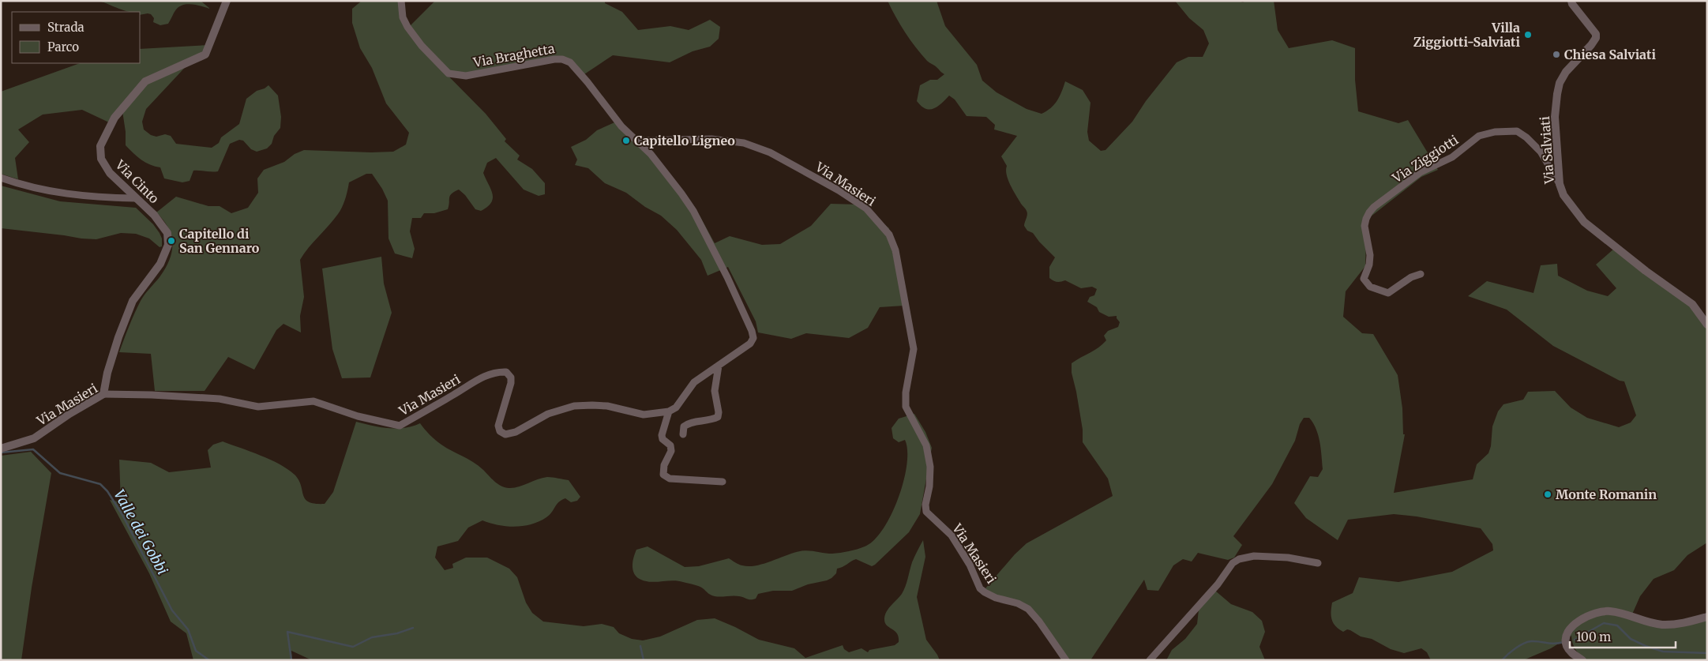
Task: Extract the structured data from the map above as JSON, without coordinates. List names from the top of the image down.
{
  "streets": {
    "street": [
      "Via Braghetta",
      "Via Salviati",
      "Via Ziggiotti",
      "Via Cinto",
      "Via Masieri"
    ]
  },
  "crossings": [
    ["Via Braghetta", "Via Masieri"],
    ["Via Salviati", "Via Ziggiotti"],
    ["Via Cinto", "Via Masieri"]
  ],
  "water": ["Valle dei Gobbi"],
  "places": [
    "Villa Ziggiotti-Salviati",
    "Chiesa Salviati",
    "Capitello Ligneo",
    "Capitello di San Gennaro",
    "Monte Romanin"
  ],
  "legend": ["Strada", "Parco"],
  "scale_bar": "100 m"
}
